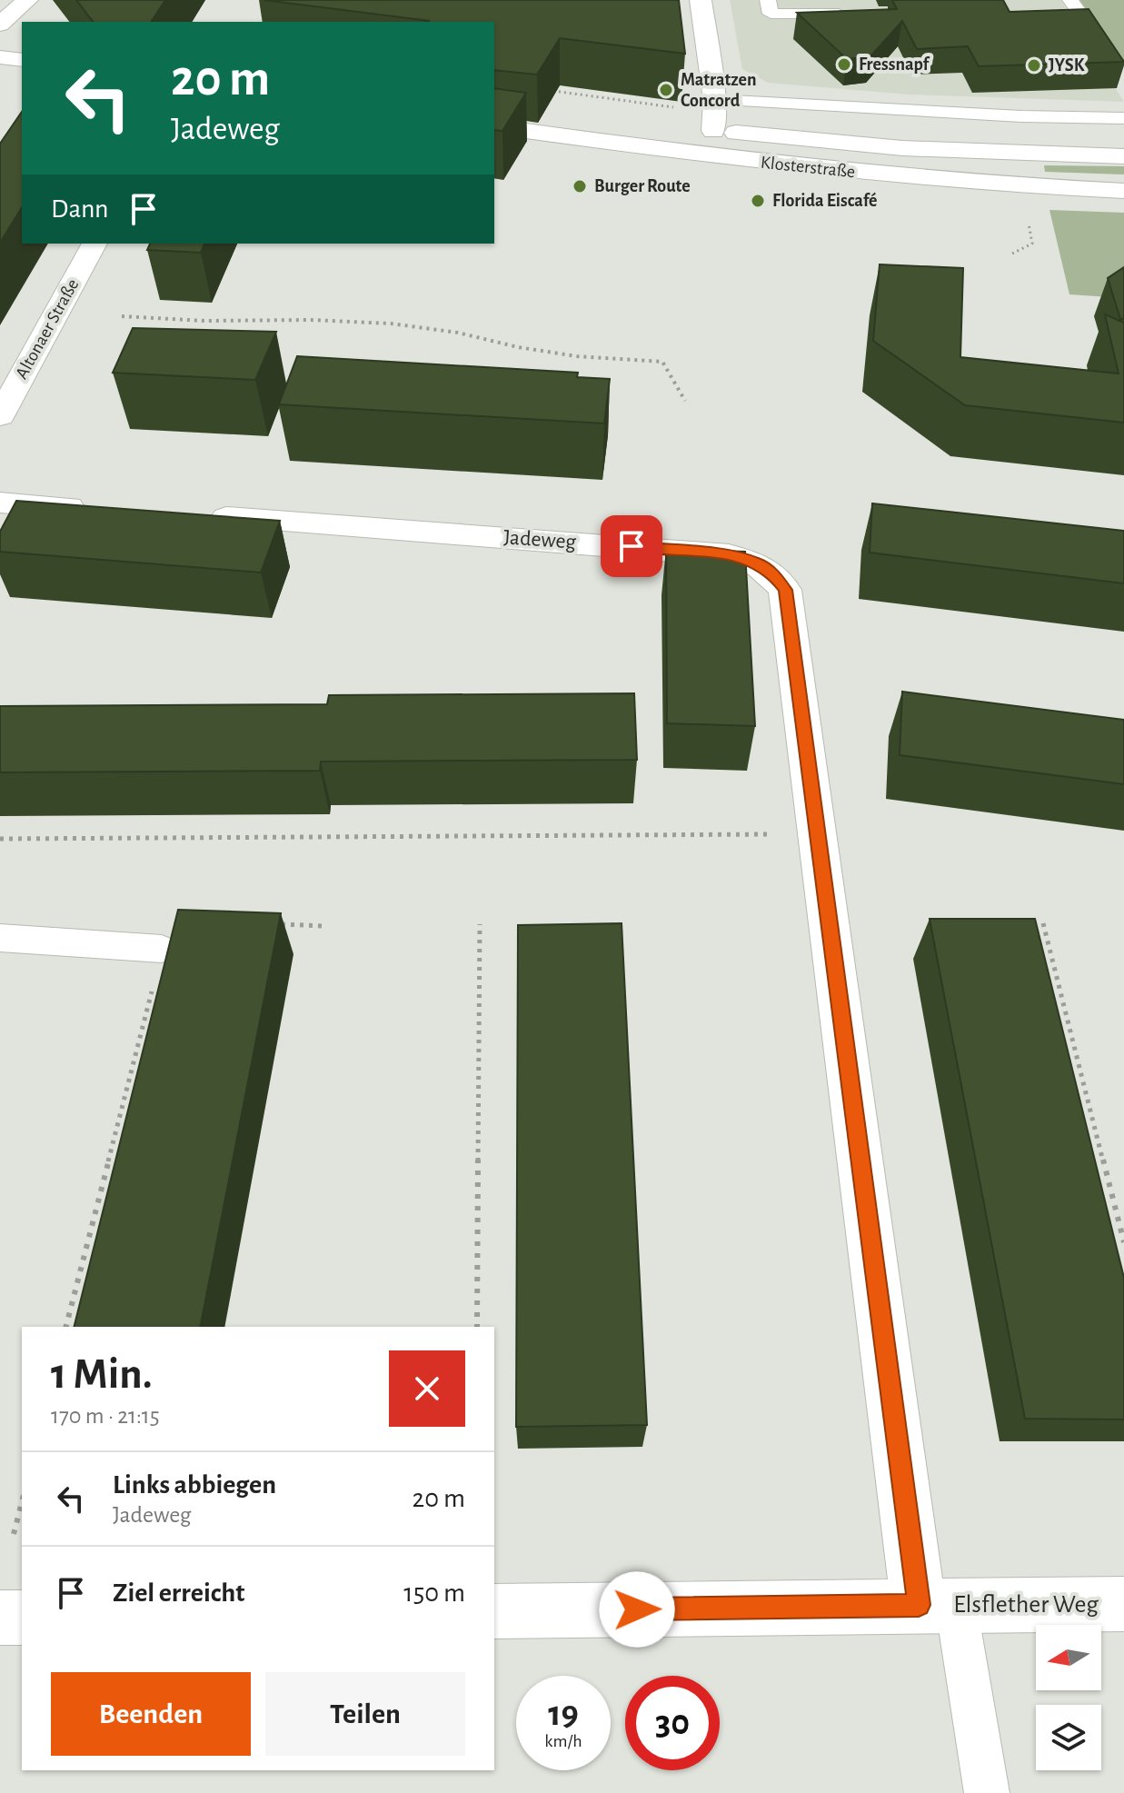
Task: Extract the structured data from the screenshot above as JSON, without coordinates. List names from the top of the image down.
{
  "streets": {
    "street": [
      "Klosterstraße",
      "Altonaer Straße",
      "Jadeweg",
      "Elsflether Weg"
    ]
  },
  "crossings": [
    ["Jadeweg", "Elsflether Weg"]
  ],
  "places": [
    "Fressnapf",
    "JYSK",
    "Matratzen Concord",
    "Burger Route",
    "Florida Eiscafé"
  ],
  "north": "left",
  "page": {
    "turn": ["20 m", "Jadeweg"],
    "then": "Dann",
    "heading": ["1 Min.", "170 m · 21:15"],
    "list": [
      {
        "name": "Links abbiegen",
        "note": "Jadeweg",
        "value": "20 m"
      },
      {
        "name": "Ziel erreicht",
        "value": "150 m"
      }
    ],
    "buttons": ["Beenden", "Teilen"],
    "speed": "19 km/h",
    "limit": "30"
  }
}
